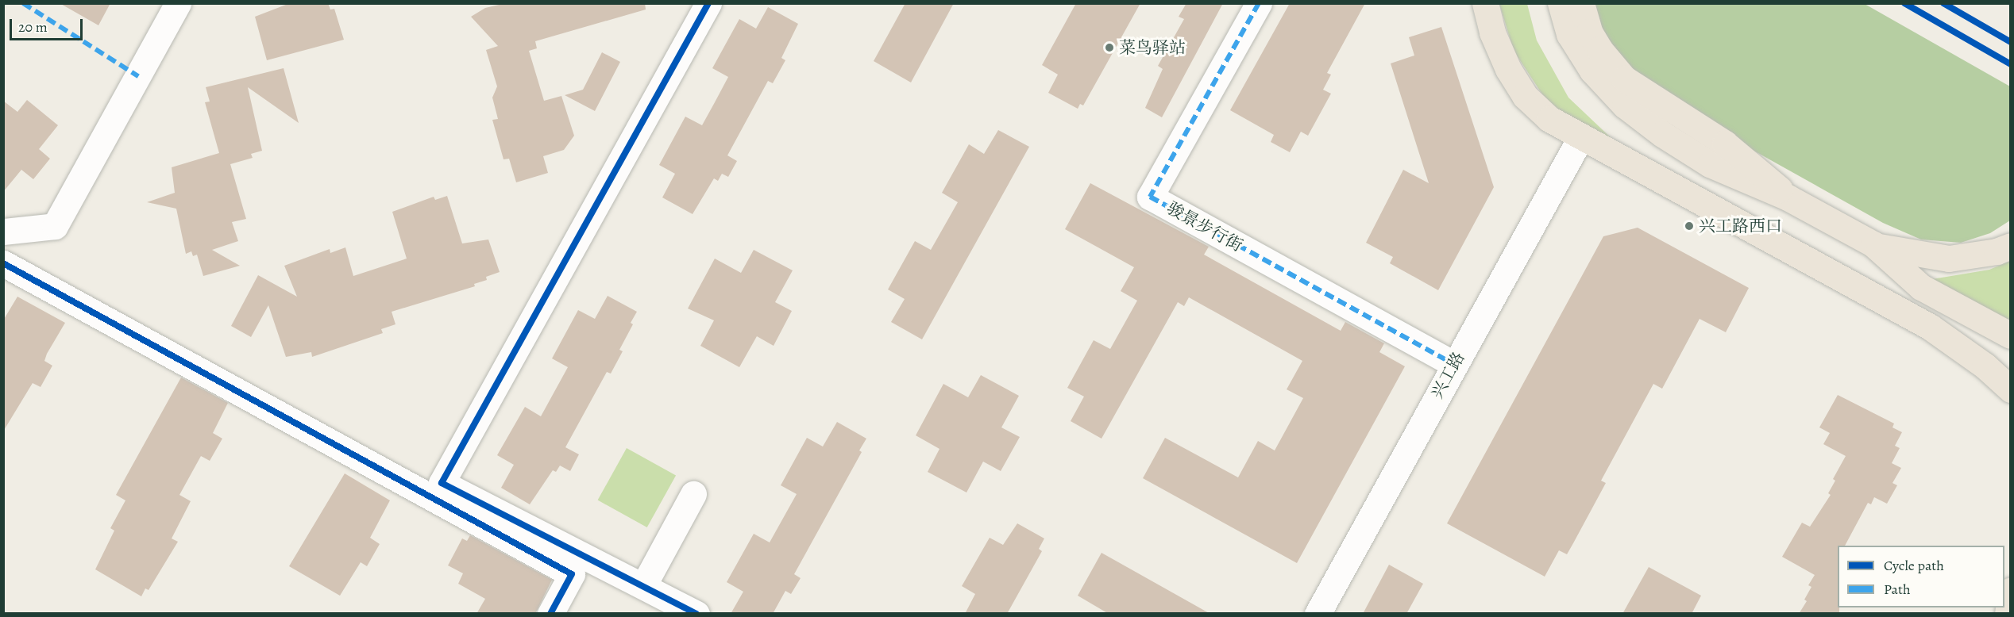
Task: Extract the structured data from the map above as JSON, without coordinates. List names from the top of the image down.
{
  "streets": {
    "street": ["骏景步行街", "兴工路"]
  },
  "crossings": [
    ["骏景步行街", "兴工路"]
  ],
  "places": ["菜鸟驿站", "兴工路西口"],
  "legend": ["Cycle path", "Path"],
  "scale_bar": "20 m"
}
